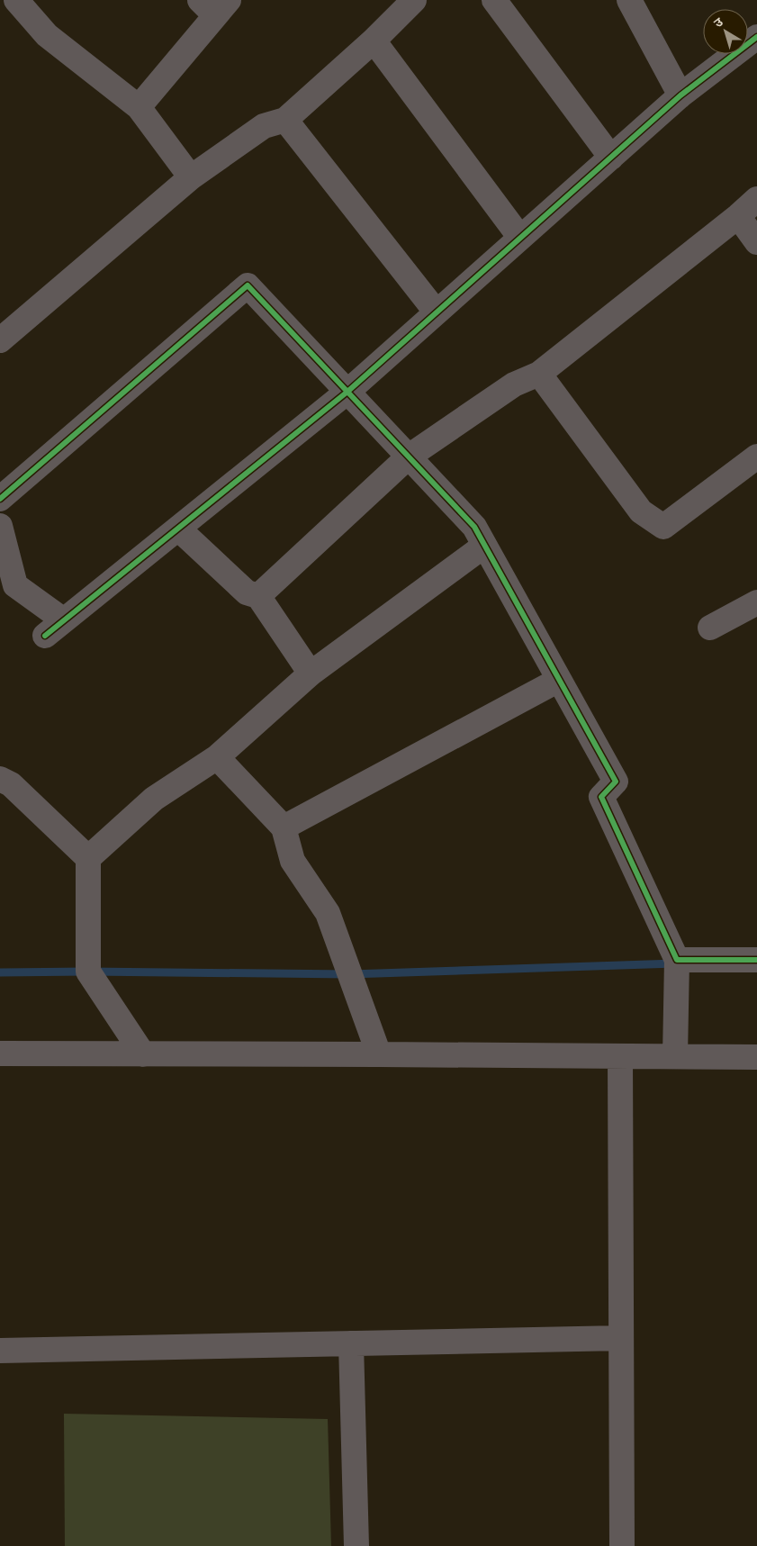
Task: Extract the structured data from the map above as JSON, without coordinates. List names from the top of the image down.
{
  "north": "top left"
}
